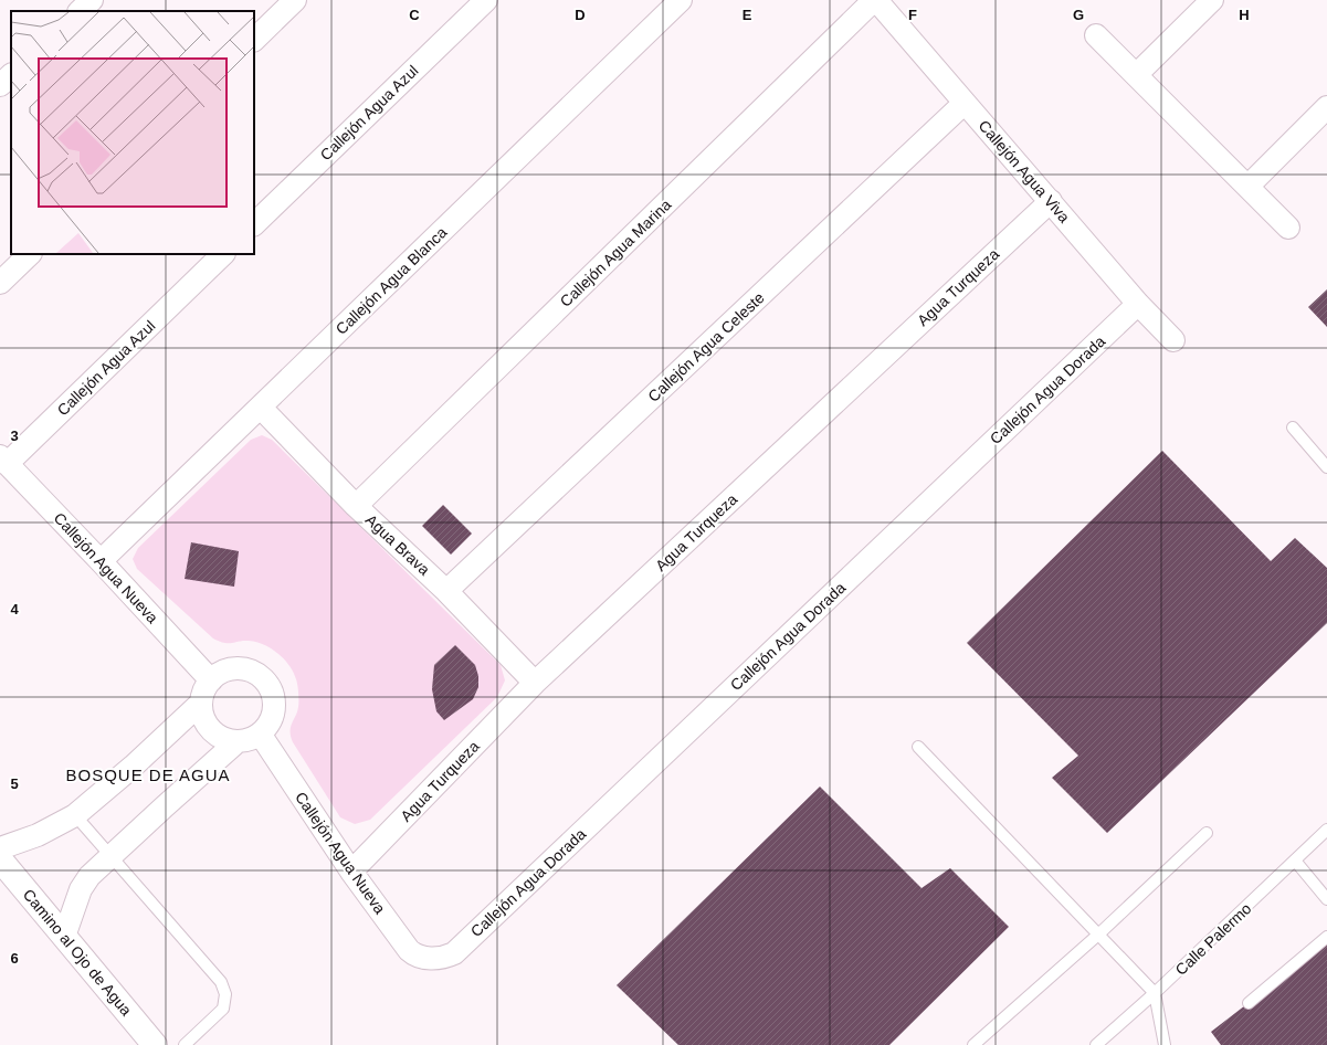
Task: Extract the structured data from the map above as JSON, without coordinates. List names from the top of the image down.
{
  "streets": {
    "street": [
      "Callejón Agua Azul",
      "Callejón Agua Viva",
      "Callejón Agua Marina",
      "Callejón Agua Blanca",
      "Agua Turqueza",
      "Callejón Agua Celeste",
      "Callejón Agua Dorada",
      "Agua Brava",
      "Callejón Agua Nueva",
      "Camino al Ojo de Agua"
    ],
    "lane": ["Calle Palermo"]
  },
  "crossings": [
    ["Callejón Agua Azul", "Callejón Agua Nueva"],
    ["Callejón Agua Viva", "Callejón Agua Marina"],
    ["Callejón Agua Viva", "Agua Turqueza"],
    ["Callejón Agua Viva", "Callejón Agua Celeste"],
    ["Callejón Agua Viva", "Callejón Agua Dorada"],
    ["Callejón Agua Marina", "Agua Brava"],
    ["Callejón Agua Blanca", "Agua Brava"],
    ["Callejón Agua Blanca", "Callejón Agua Nueva"],
    ["Agua Turqueza", "Agua Brava"],
    ["Agua Turqueza", "Callejón Agua Nueva"],
    ["Callejón Agua Celeste", "Agua Brava"],
    ["Callejón Agua Dorada", "Callejón Agua Nueva"]
  ],
  "districts": ["BOSQUE DE AGUA"],
  "grid": {
    "columns": [
      "C",
      "D",
      "E",
      "F",
      "G",
      "H"
    ],
    "rows": [
      "3",
      "4",
      "5",
      "6"
    ]
  }
}
